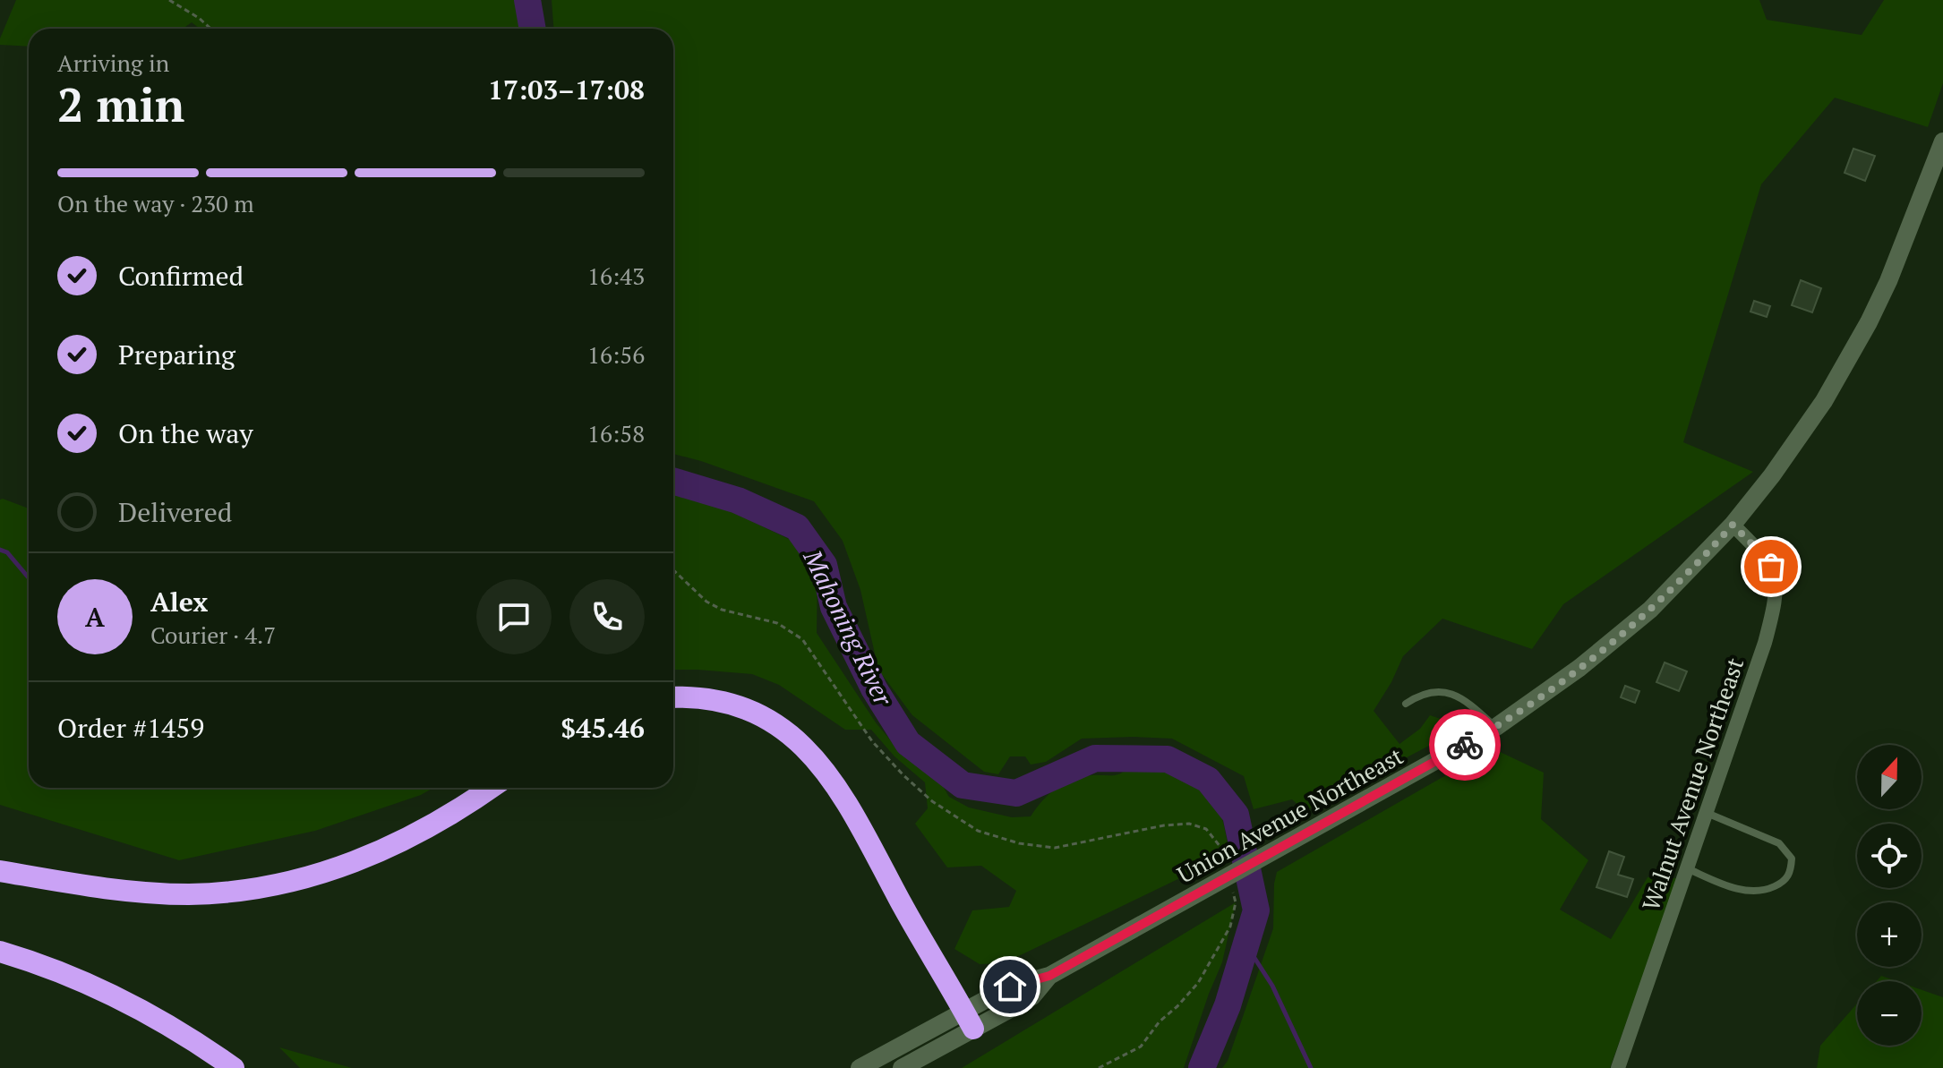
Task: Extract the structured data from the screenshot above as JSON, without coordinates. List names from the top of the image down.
{
  "streets": {
    "main road": ["Union Avenue Northeast"],
    "street": ["Walnut Avenue Northeast"]
  },
  "crossings": [
    ["Walnut Avenue Northeast", "Union Avenue Northeast"]
  ],
  "water": ["Mahoning River"],
  "north": "top",
  "page": {
    "heading": ["2 min", "Arriving in", "17:03–17:08"],
    "panel": [
      "Alex",
      "Courier · 4.7",
      "Order #1459",
      "$45.46"
    ],
    "bar": "On the way · 230 m",
    "list": [
      ["Confirmed", "16:43"],
      ["Preparing", "16:56"],
      ["On the way", "16:58"],
      "Delivered"
    ],
    "round": "A",
    "map_buttons": ["+", "−"]
  }
}
